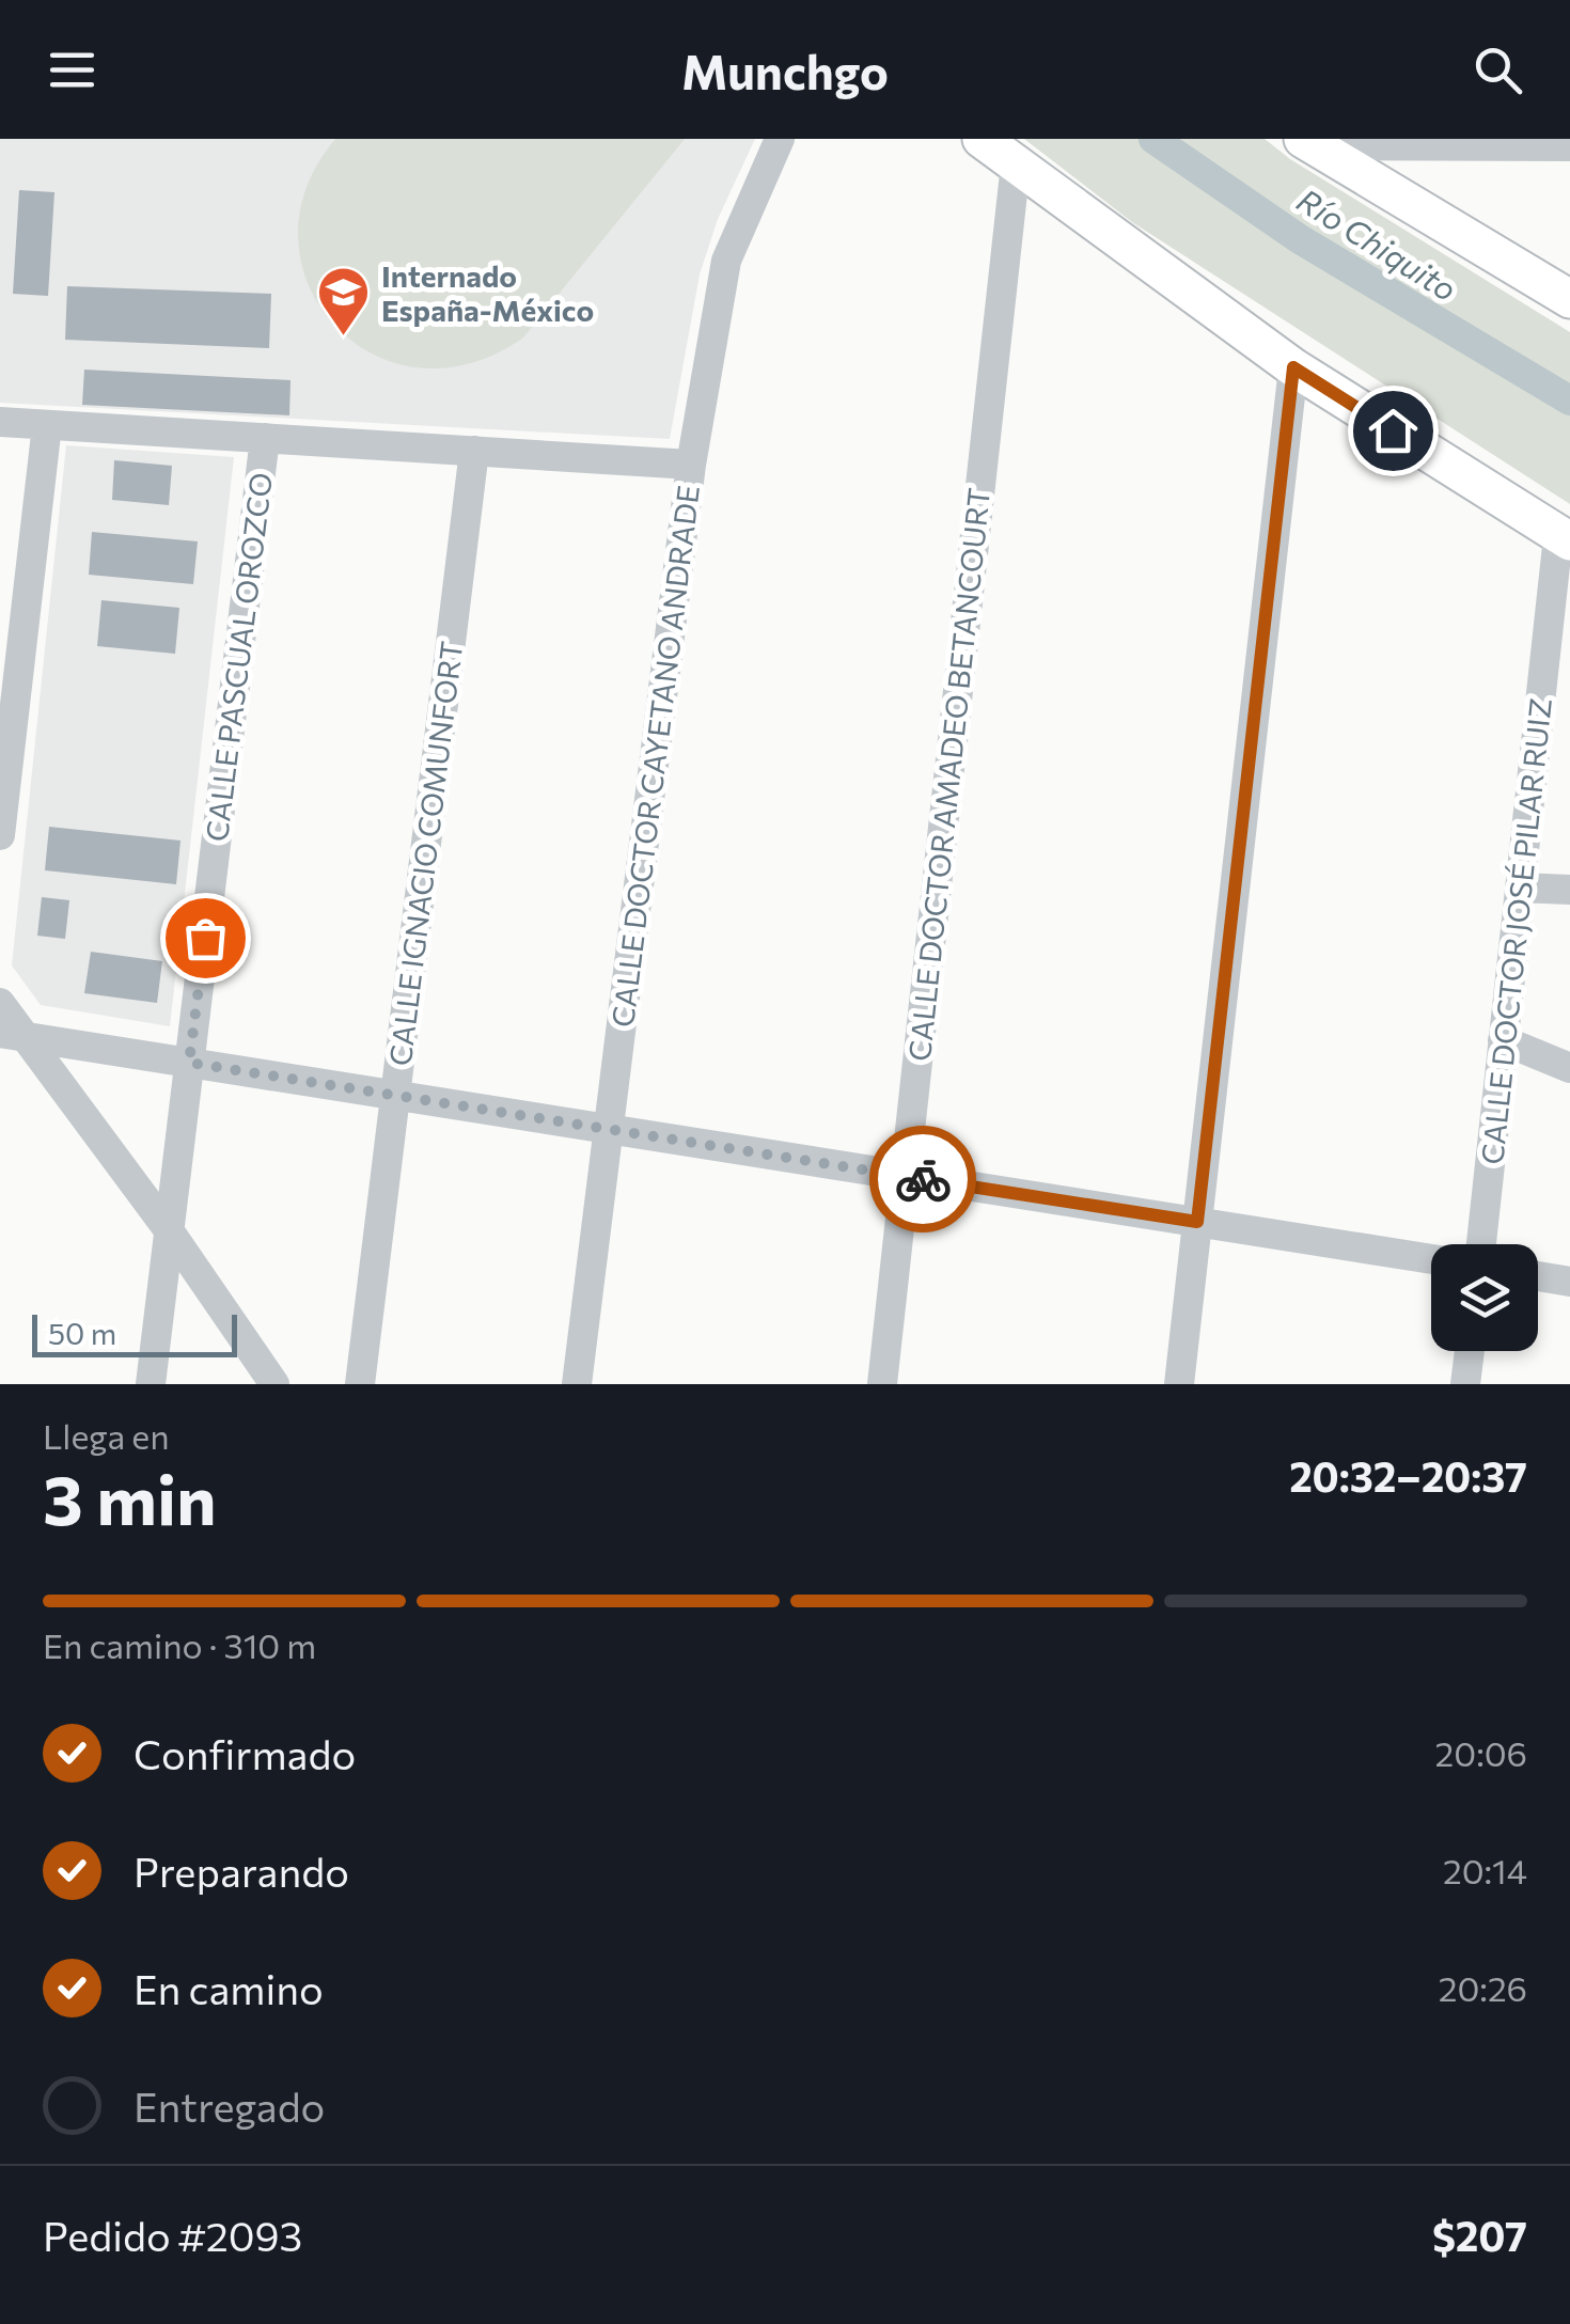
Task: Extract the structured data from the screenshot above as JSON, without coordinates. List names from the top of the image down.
{
  "streets": {
    "street": [
      "CALLE PASCUAL OROZCO",
      "CALLE DOCTOR CAYETANO ANDRADE",
      "CALLE DOCTOR AMADEO BETANCOURT",
      "CALLE IGNACIO COMUNFORT",
      "CALLE DOCTOR JOSÉ PILAR RUIZ"
    ]
  },
  "water": ["Río Chiquito"],
  "places": {
    "school or university": ["Internado España-México"]
  },
  "scale_bar": "50 m",
  "page": {
    "header": "Munchgo",
    "scale": "50 m",
    "heading": ["3 min", "Llega en", "20:32–20:37"],
    "panel": ["Pedido #2093", "$207"],
    "bar": "En camino · 310 m",
    "list": [
      ["Confirmado", "20:06"],
      ["Preparando", "20:14"],
      ["En camino", "20:26"],
      "Entregado"
    ]
  }
}
